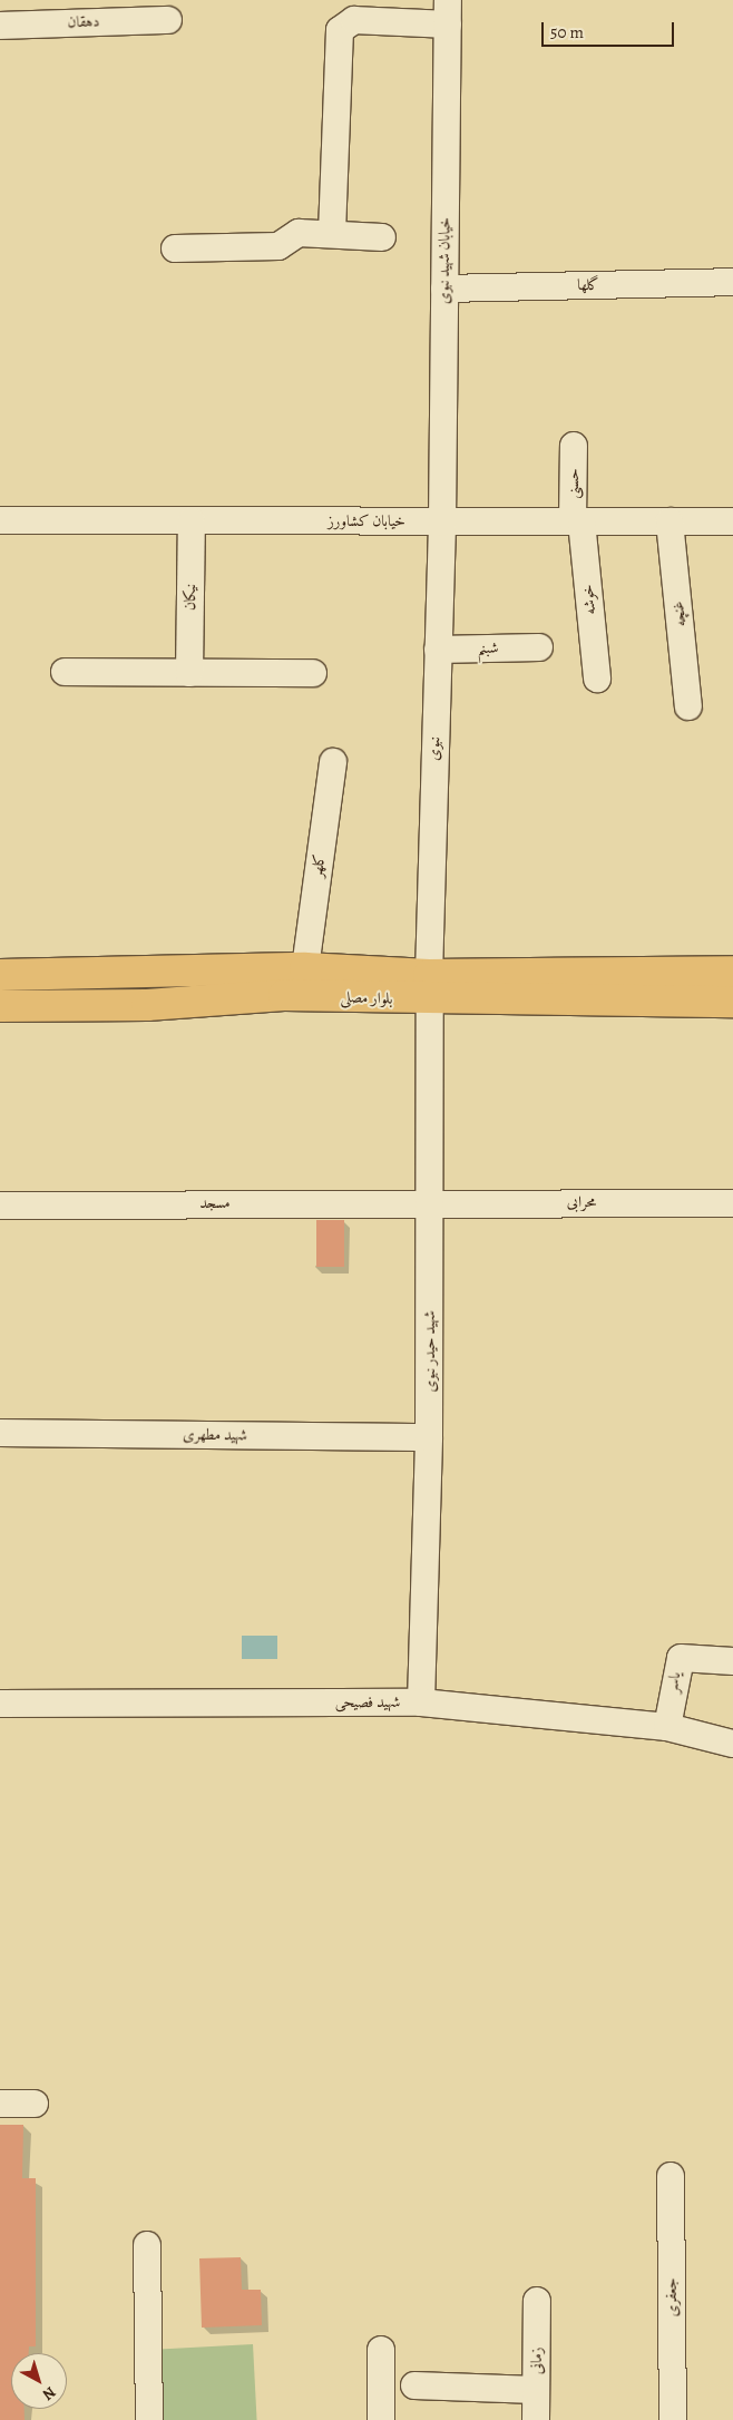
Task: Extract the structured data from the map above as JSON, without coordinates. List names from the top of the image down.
{
  "streets": {
    "main road": ["بلوار مصلی"],
    "street": [
      "دهقان",
      "خیابان شهید نبوی",
      "گلها",
      "حسنی",
      "خیابان کشاورز",
      "نیکان",
      "خوشه",
      "غنچه",
      "شبنم",
      "نبوی",
      "کلهر",
      "محرابی",
      "مسجد",
      "شهید حیدر نبوی",
      "شهید مطهری",
      "یاسر",
      "شهید فصیحی",
      "جعفری",
      "زمانی"
    ]
  },
  "crossings": [
    ["خیابان شهید نبوی", "گلها"],
    ["خیابان شهید نبوی", "خیابان کشاورز"],
    ["خیابان شهید نبوی", "نبوی"],
    ["حسنی", "خیابان کشاورز"],
    ["حسنی", "خوشه"],
    ["خیابان کشاورز", "نیکان"],
    ["خیابان کشاورز", "خوشه"],
    ["خیابان کشاورز", "غنچه"],
    ["خیابان کشاورز", "نبوی"],
    ["شبنم", "نبوی"],
    ["نبوی", "بلوار مصلی"],
    ["نبوی", "شهید حیدر نبوی"],
    ["کلهر", "بلوار مصلی"],
    ["بلوار مصلی", "شهید حیدر نبوی"],
    ["محرابی", "مسجد"],
    ["محرابی", "شهید حیدر نبوی"],
    ["مسجد", "شهید حیدر نبوی"],
    ["شهید حیدر نبوی", "شهید مطهری"],
    ["شهید حیدر نبوی", "شهید فصیحی"],
    ["یاسر", "شهید فصیحی"]
  ],
  "scale_bar": "50 m",
  "north": "bottom right"
}
